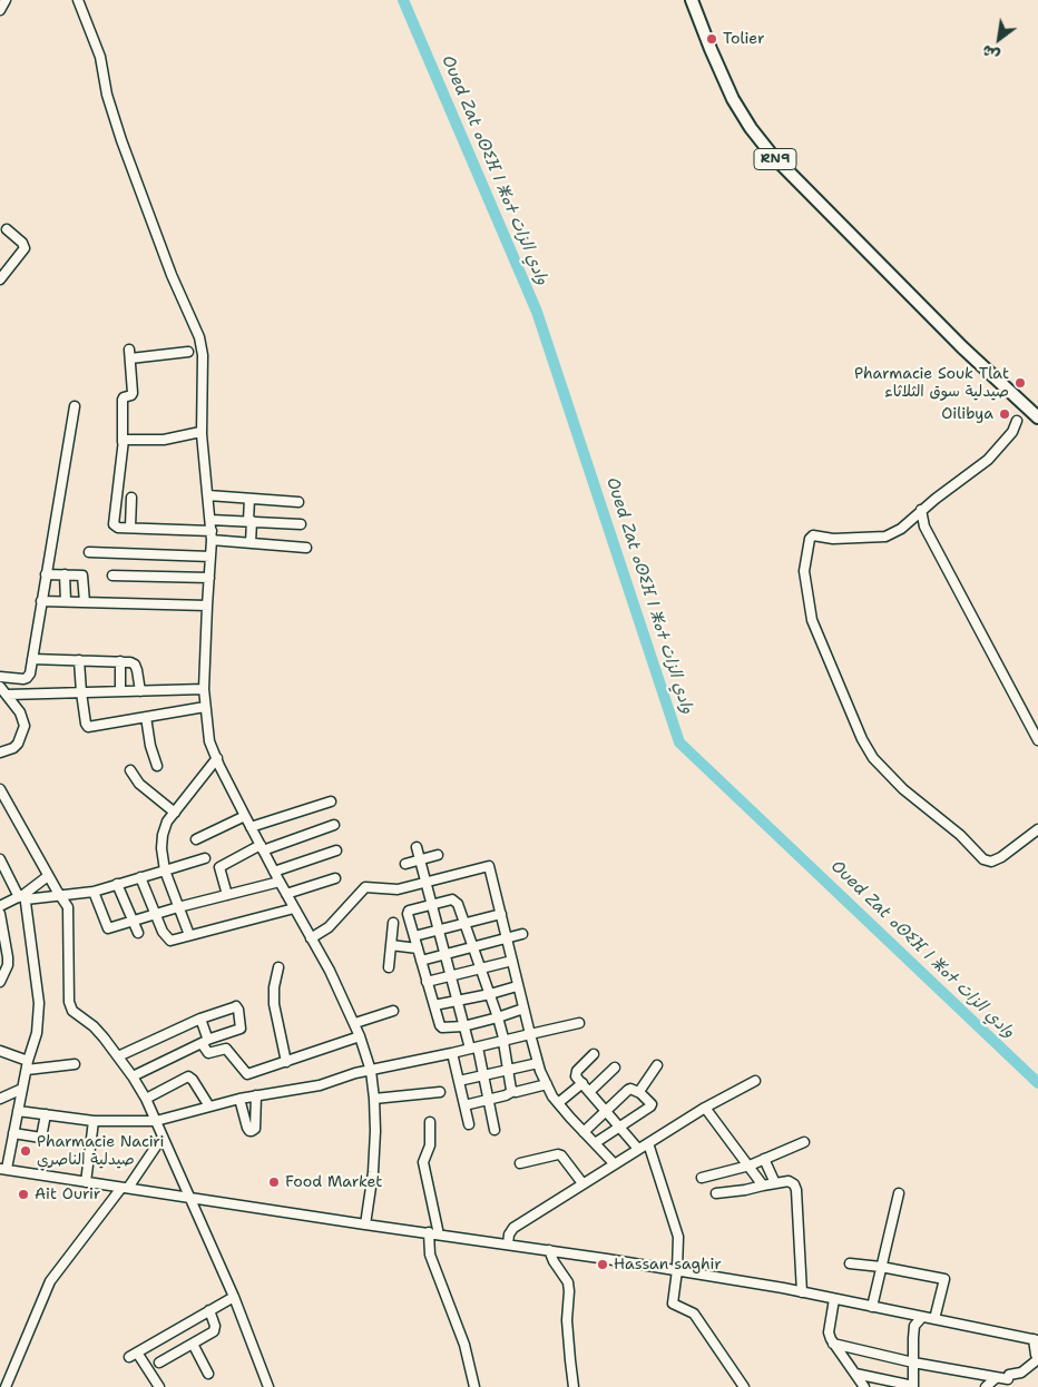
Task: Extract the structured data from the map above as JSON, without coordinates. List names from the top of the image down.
{
  "streets": {
    "main road": ["RN9"]
  },
  "water": ["Oued Zat ⴰⵙⵉⴼ ⵏ ⵥⴰⵜ وادي الزات"],
  "places": [
    "Tolier",
    "Pharmacie Souk Tlat صيدلية سوق الثلاثاء",
    "Oilibya",
    "Pharmacie Naciri صيدلية الناصري",
    "Food Market",
    "Ait Ourir",
    "Hassan saghir"
  ],
  "north": "bottom left"
}
